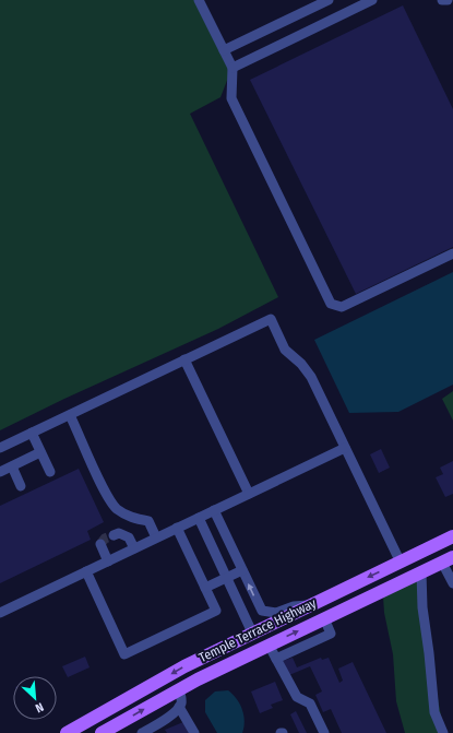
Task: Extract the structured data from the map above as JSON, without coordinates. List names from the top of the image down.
{
  "streets": {
    "main road": ["Temple Terrace Highway"]
  },
  "north": "bottom right"
}
